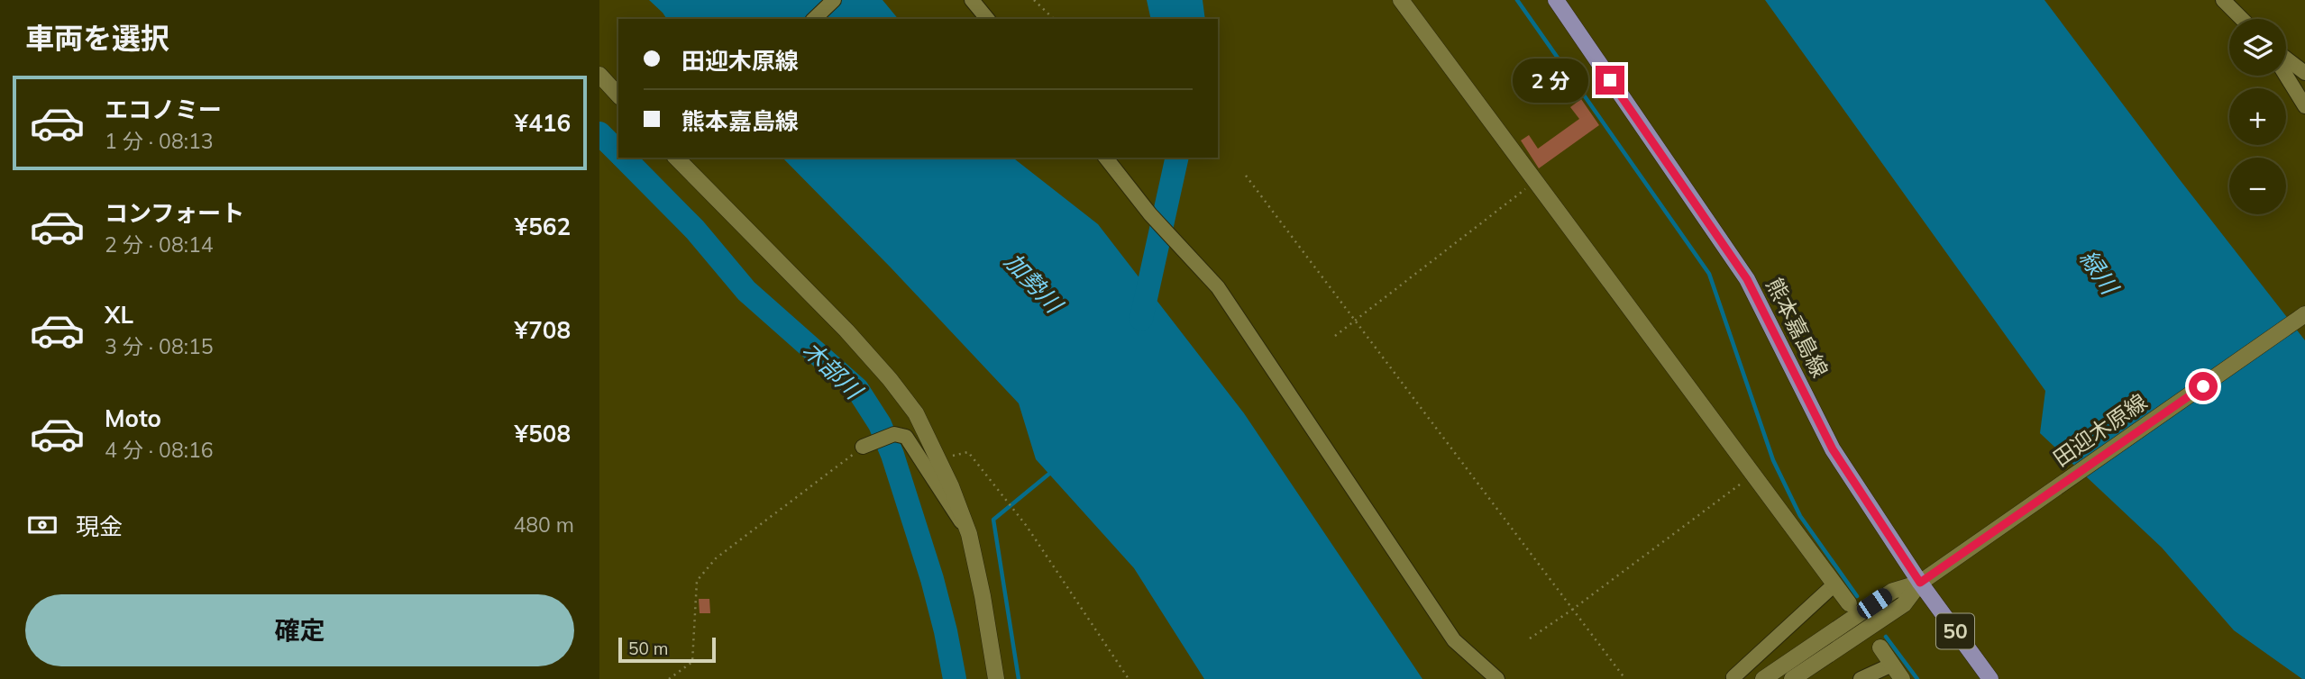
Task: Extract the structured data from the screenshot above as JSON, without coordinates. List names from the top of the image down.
{
  "streets": {
    "main road": ["熊本嘉島線", "50"],
    "street": ["田迎木原線"]
  },
  "crossings": [
    ["熊本嘉島線", "田迎木原線"]
  ],
  "water": ["緑川", "加勢川", "木部川"],
  "scale_bar": "50 m",
  "page": {
    "heading": "車両を選択",
    "map_buttons": ["+", "−"],
    "banner": ["田迎木原線", "熊本嘉島線"],
    "bubble": "2 分",
    "list": [
      {
        "name": "エコノミー",
        "note": "1 分 · 08:13",
        "value": "¥416"
      },
      {
        "name": "コンフォート",
        "note": "2 分 · 08:14",
        "value": "¥562"
      },
      {
        "name": "XL",
        "note": "3 分 · 08:15",
        "value": "¥708"
      },
      {
        "name": "Moto",
        "note": "4 分 · 08:16",
        "value": "¥508"
      }
    ],
    "pay": ["現金", "480 m"],
    "buttons": "確定",
    "scale": "50 m"
  }
}
